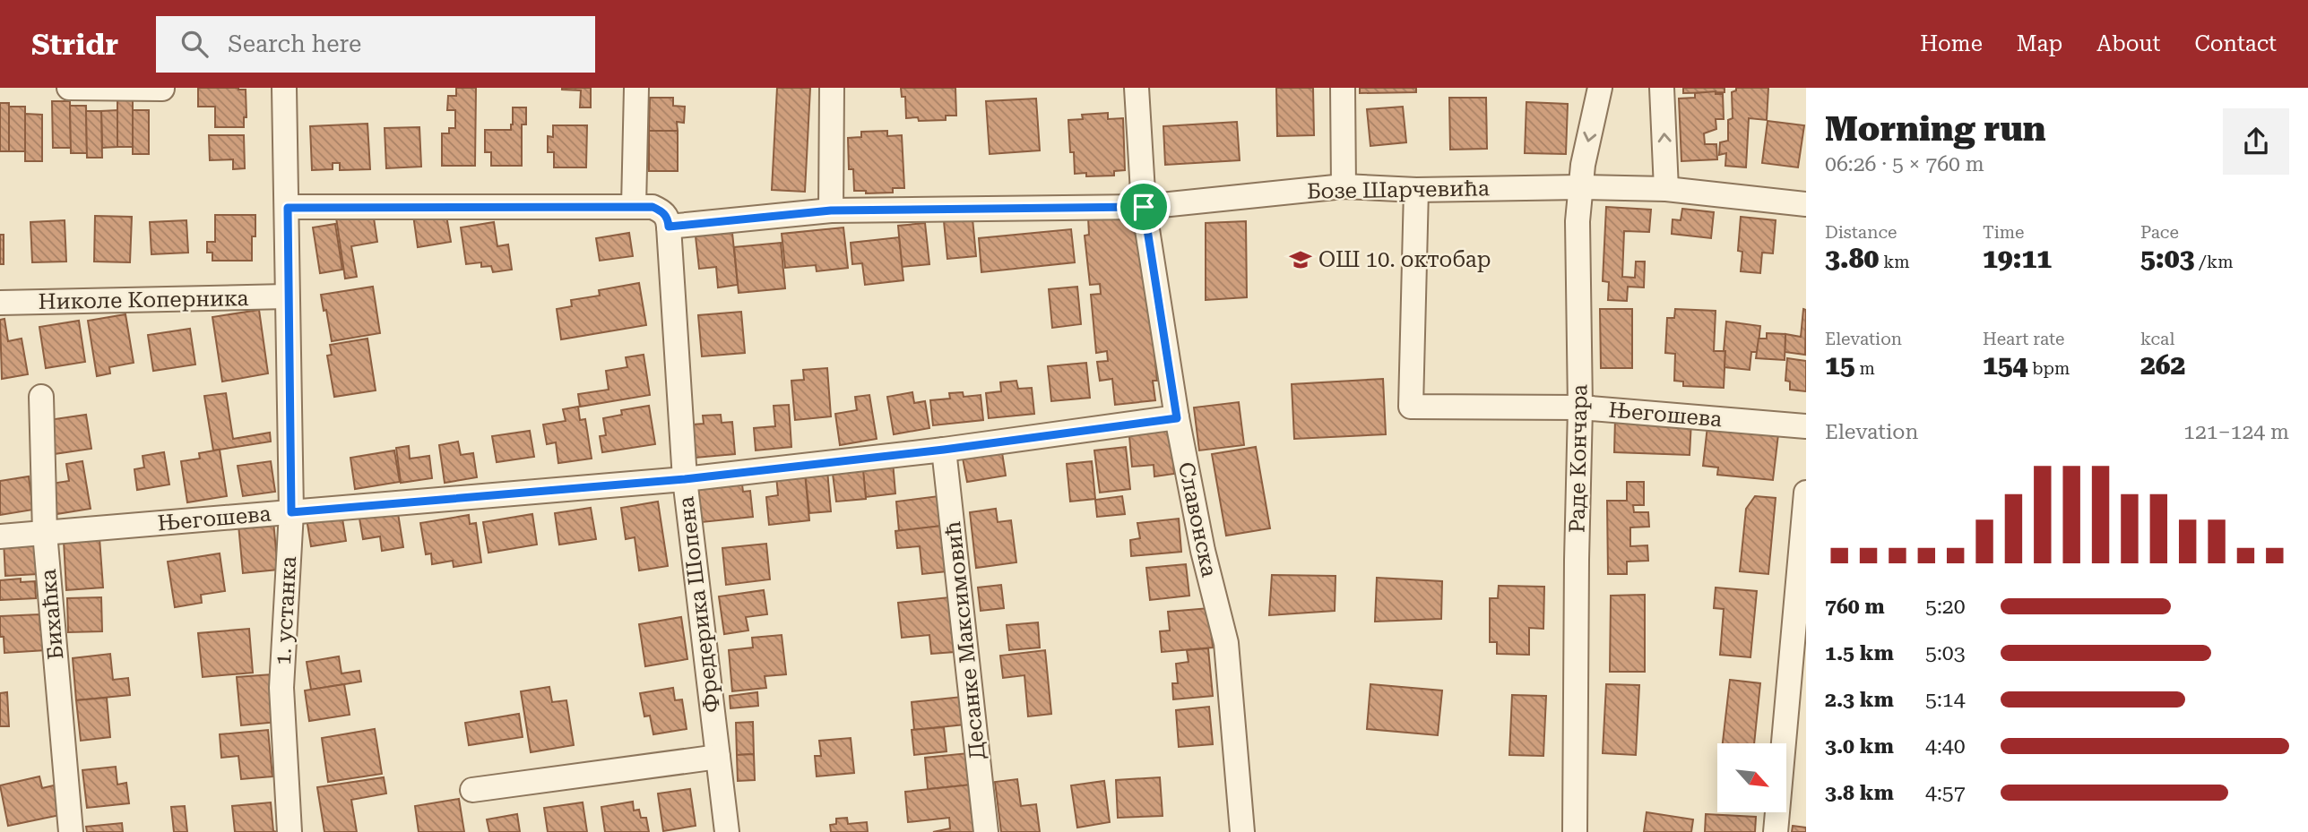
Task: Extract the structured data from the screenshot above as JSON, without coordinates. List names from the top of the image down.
{
  "streets": {
    "street": [
      "Бозе Шарчевића",
      "Николе Коперника",
      "Његошева",
      "Раде Кончара",
      "Славонска",
      "Фредерика Шопена",
      "1. устанка",
      "Бихаћка",
      "Десанке Максимовић"
    ]
  },
  "crossings": [
    ["Бозе Шарчевића", "Његошева"],
    ["Бозе Шарчевића", "Раде Кончара"],
    ["Бозе Шарчевића", "Славонска"],
    ["Бозе Шарчевића", "Фредерика Шопена"],
    ["Николе Коперника", "1. устанка"],
    ["Његошева", "Раде Кончара"],
    ["Његошева", "Славонска"],
    ["Његошева", "Фредерика Шопена"],
    ["Његошева", "1. устанка"],
    ["Његошева", "Бихаћка"],
    ["Његошева", "Десанке Максимовић"]
  ],
  "places": {
    "school or university": ["ОШ 10. октобар"]
  },
  "north": "bottom right",
  "page": {
    "header": "Stridr",
    "search": "Search here",
    "nav": [
      "Home",
      "Map",
      "About",
      "Contact"
    ],
    "heading": ["Morning run", "06:26 · 5 × 760 m"],
    "stats": [
      ["Distance", "3.80 km"],
      ["Time", "19:11"],
      ["Pace", "5:03 /km"],
      ["Elevation", "15 m"],
      ["Heart rate", "154 bpm"],
      ["kcal", "262"]
    ],
    "chart": ["Elevation", "121–124 m"],
    "list": [
      {
        "name": "760 m",
        "note": "5:20"
      },
      {
        "name": "1.5 km",
        "note": "5:03"
      },
      {
        "name": "2.3 km",
        "note": "5:14"
      },
      {
        "name": "3.0 km",
        "note": "4:40"
      },
      {
        "name": "3.8 km",
        "note": "4:57"
      }
    ]
  }
}
